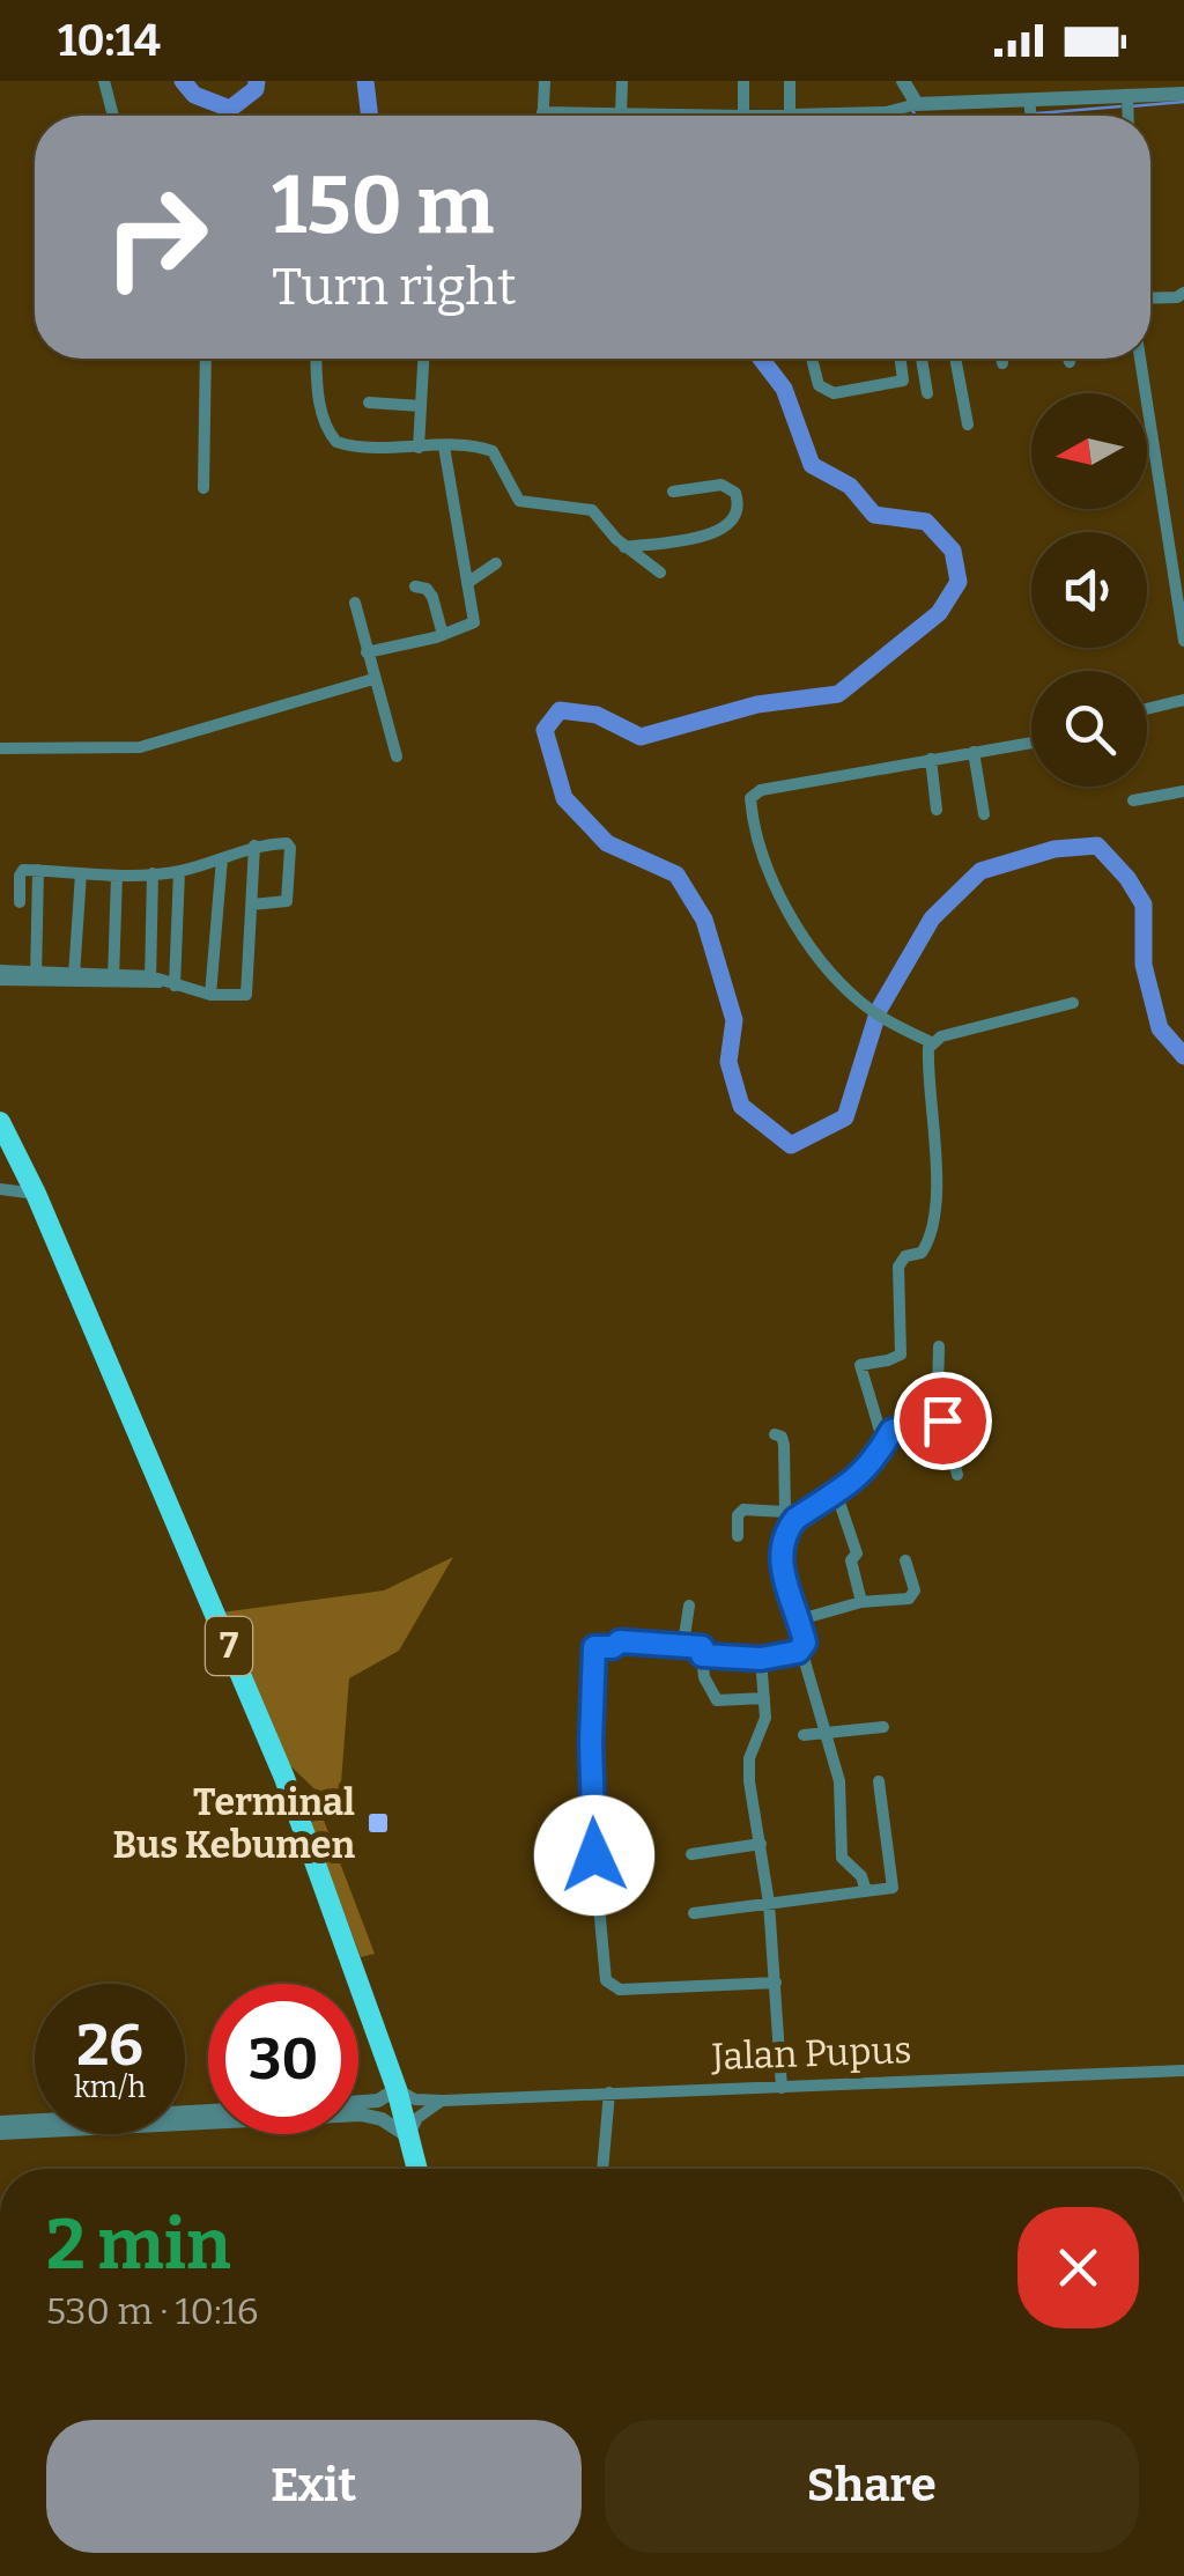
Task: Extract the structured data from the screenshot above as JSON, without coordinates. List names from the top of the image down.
{
  "streets": {
    "highway": ["7"],
    "street": ["Jalan Pupus"]
  },
  "crossings": [
    ["7", "Jalan Pupus"]
  ],
  "places": {
    "transit": ["Terminal Bus Kebumen"]
  },
  "north": "left",
  "page": {
    "status": "10:14",
    "turn": ["150 m", "Turn right"],
    "speed": "26 km/h",
    "limit": "30",
    "heading": ["2 min", "530 m · 10:16"],
    "buttons": ["Exit", "Share"]
  }
}
